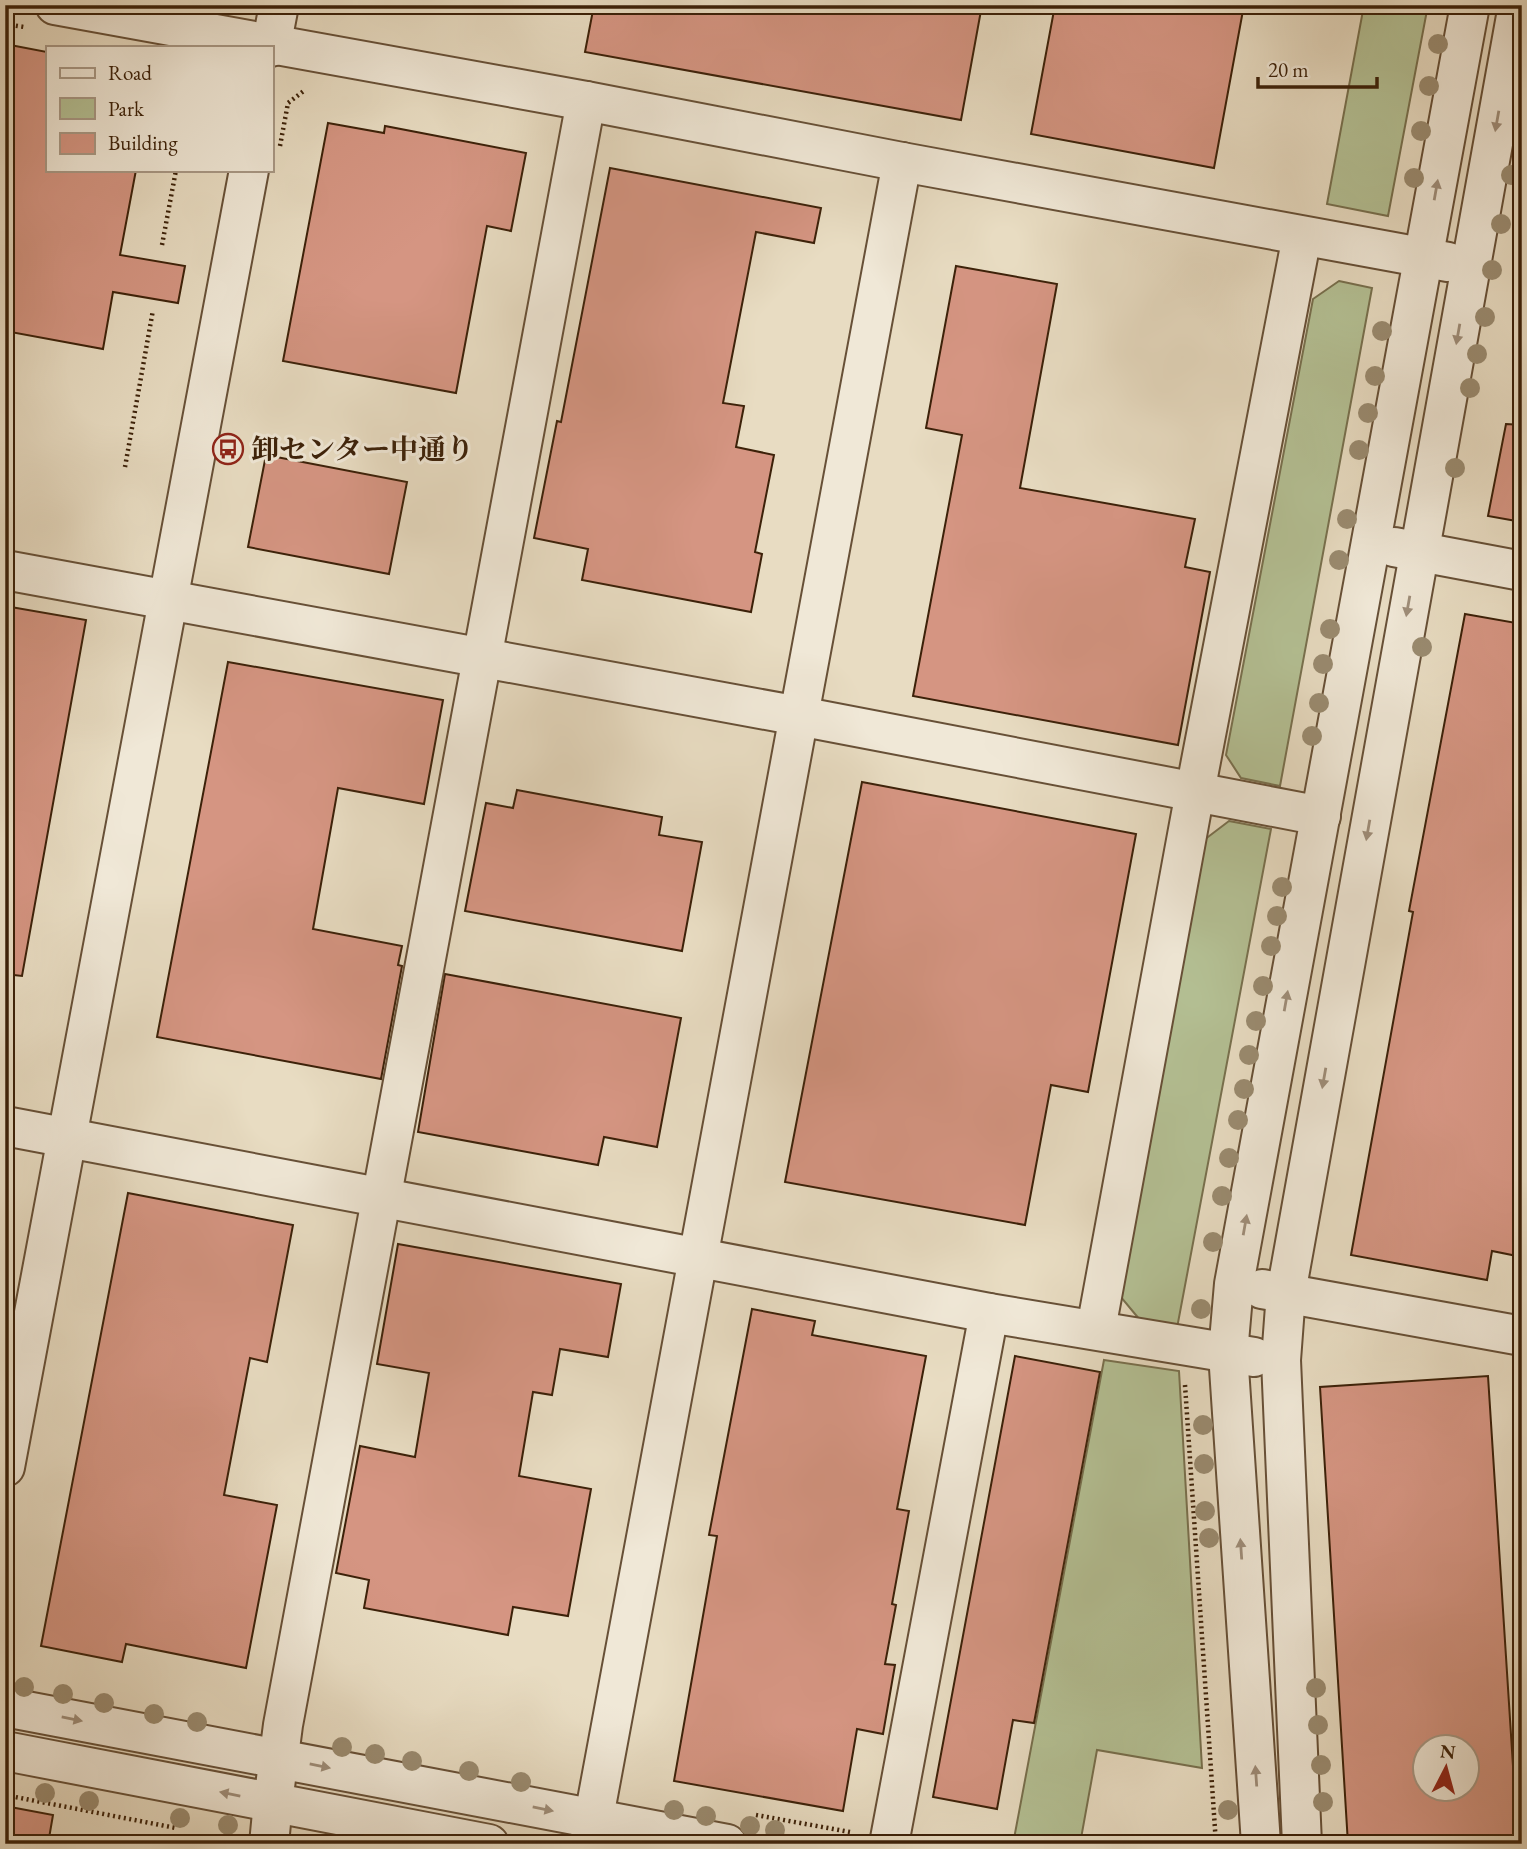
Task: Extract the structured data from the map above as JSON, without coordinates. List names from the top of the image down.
{
  "places": {
    "bus stop": ["卸センター中通り"]
  },
  "legend": ["Road", "Park", "Building"],
  "scale_bar": "20 m",
  "north": "top"
}
